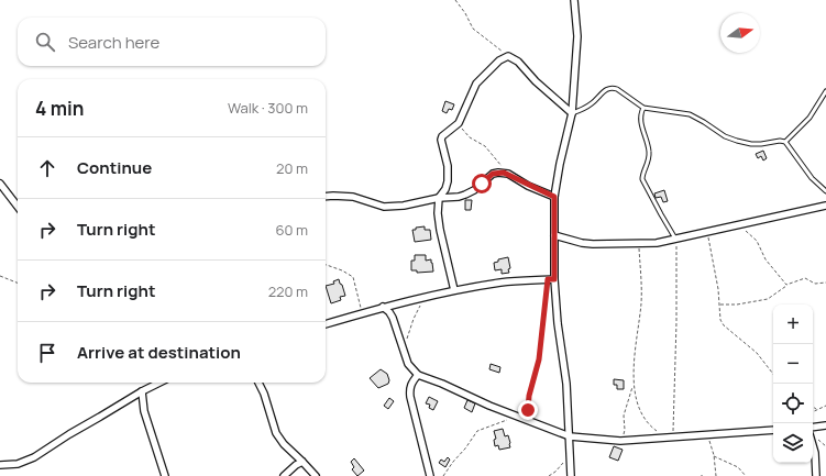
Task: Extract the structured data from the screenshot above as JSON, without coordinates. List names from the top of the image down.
{
  "north": "right",
  "page": {
    "search": "Search here",
    "heading": ["4 min", "Walk · 300 m"],
    "list": [
      ["Continue", "20 m"],
      ["Turn right", "60 m"],
      ["Turn right", "220 m"],
      "Arrive at destination"
    ],
    "map_buttons": ["+", "−"]
  }
}
